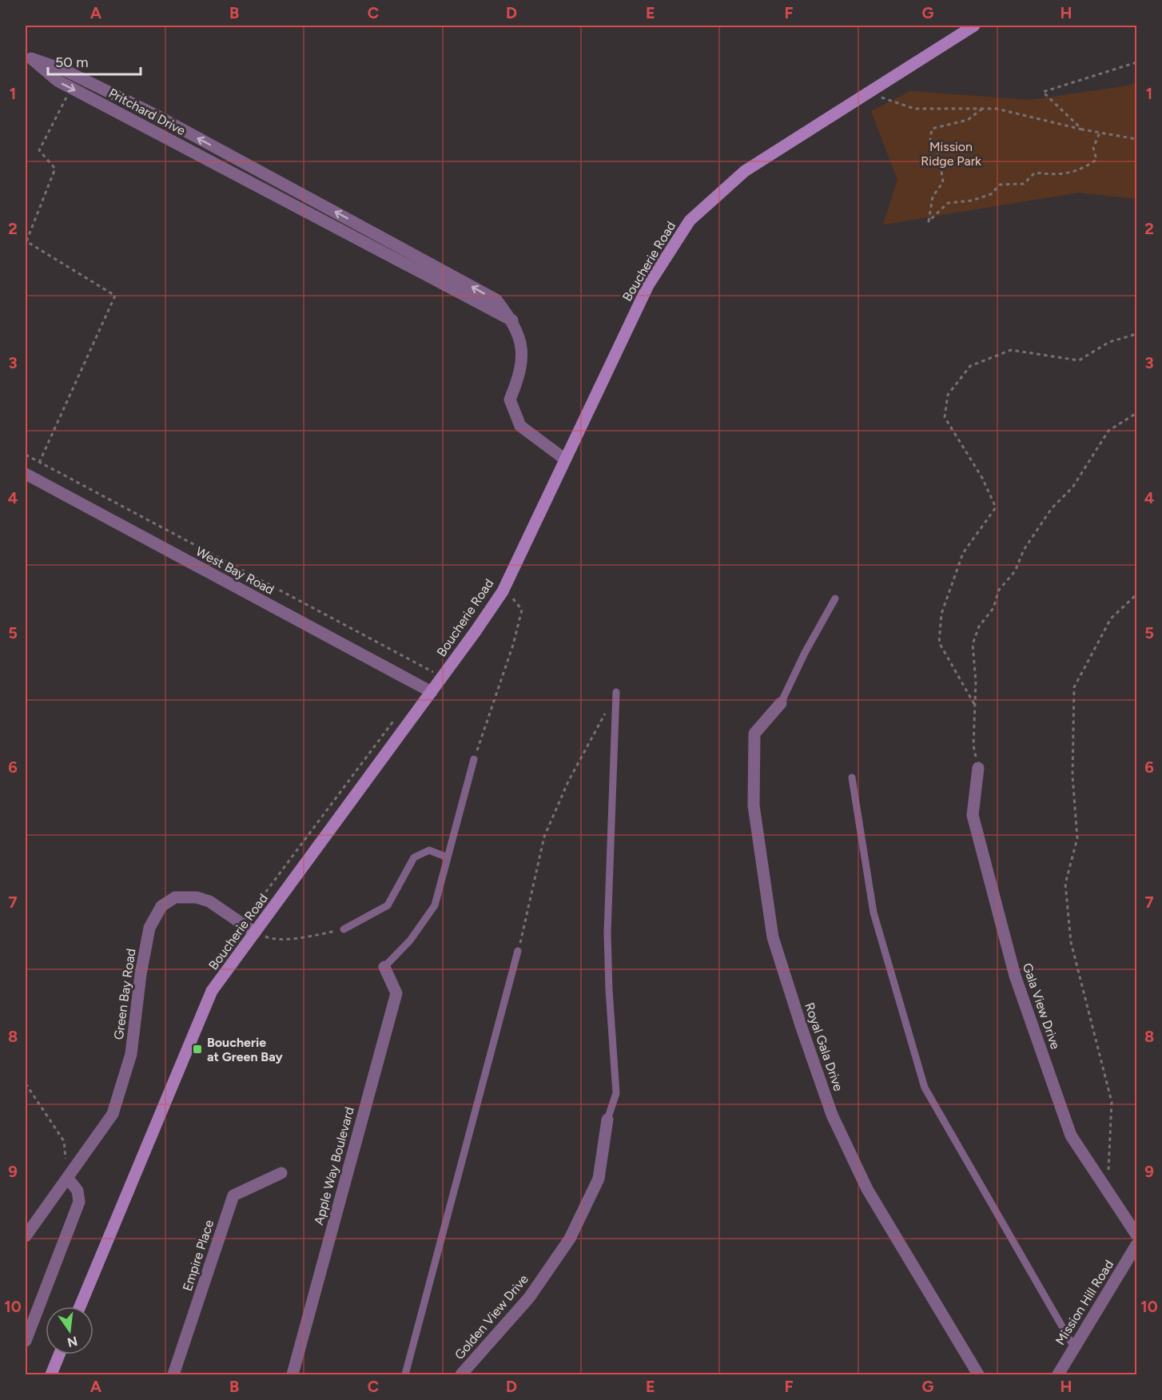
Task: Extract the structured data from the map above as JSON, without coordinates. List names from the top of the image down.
{
  "streets": {
    "main road": ["Boucherie Road"],
    "street": [
      "Pritchard Drive",
      "West Bay Road",
      "Green Bay Road",
      "Gala View Drive",
      "Royal Gala Drive",
      "Apple Way Boulevard",
      "Empire Place",
      "Mission Hill Road",
      "Golden View Drive"
    ]
  },
  "crossings": [
    ["Pritchard Drive", "Boucherie Road"],
    ["Boucherie Road", "West Bay Road"],
    ["Boucherie Road", "Green Bay Road"]
  ],
  "parks": ["Mission Ridge Park"],
  "places": {
    "transit": ["Boucherie at Green Bay"]
  },
  "scale_bar": "50 m",
  "north": "bottom",
  "grid": {
    "columns": [
      "A",
      "B",
      "C",
      "D",
      "E",
      "F",
      "G",
      "H"
    ],
    "rows": [
      "1",
      "2",
      "3",
      "4",
      "5",
      "6",
      "7",
      "8",
      "9",
      "10"
    ]
  }
}
